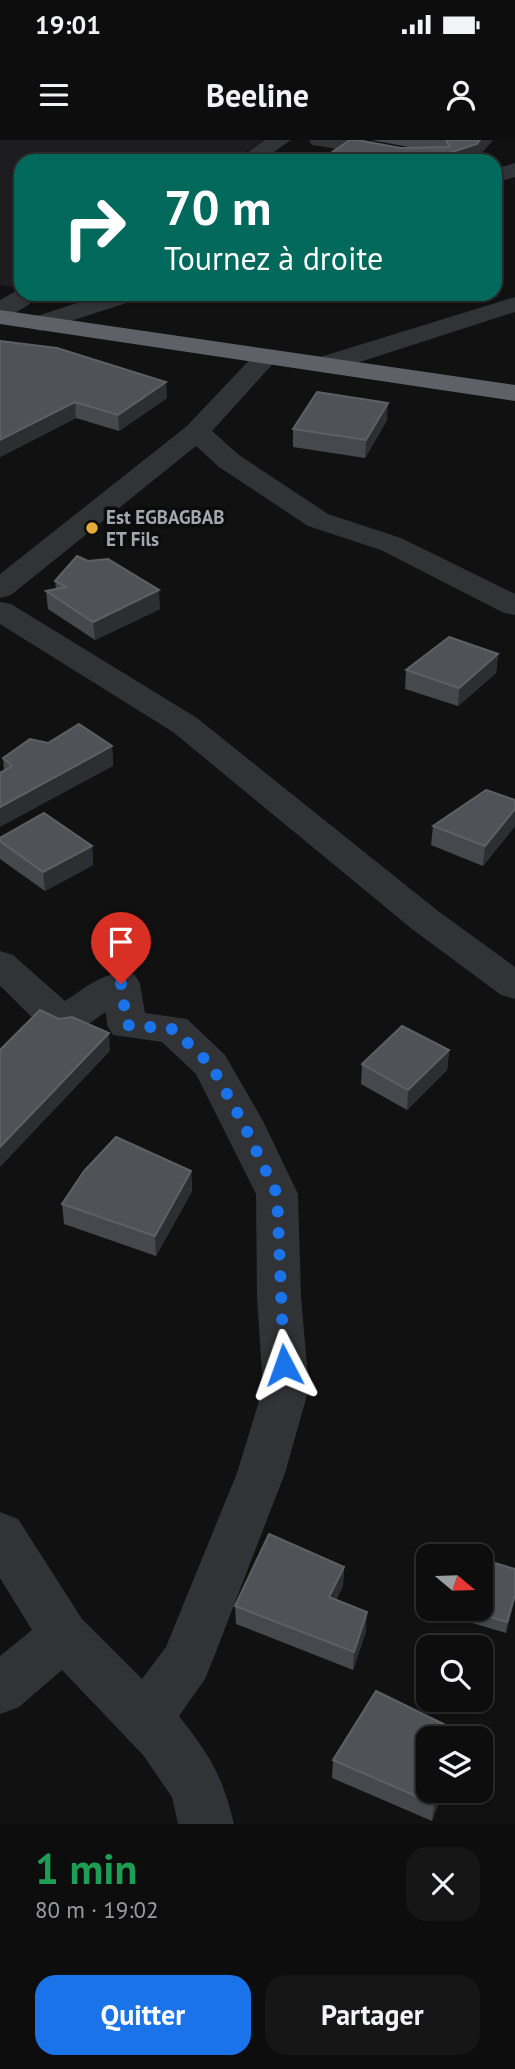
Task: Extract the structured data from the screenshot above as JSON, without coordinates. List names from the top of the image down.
{
  "places": ["Est EGBAGBAB ET Fils"],
  "north": "right",
  "page": {
    "status": "19:01",
    "header": "Beeline",
    "turn": ["70 m", "Tournez à droite"],
    "heading": ["1 min", "80 m · 19:02"],
    "buttons": ["Quitter", "Partager"]
  }
}
